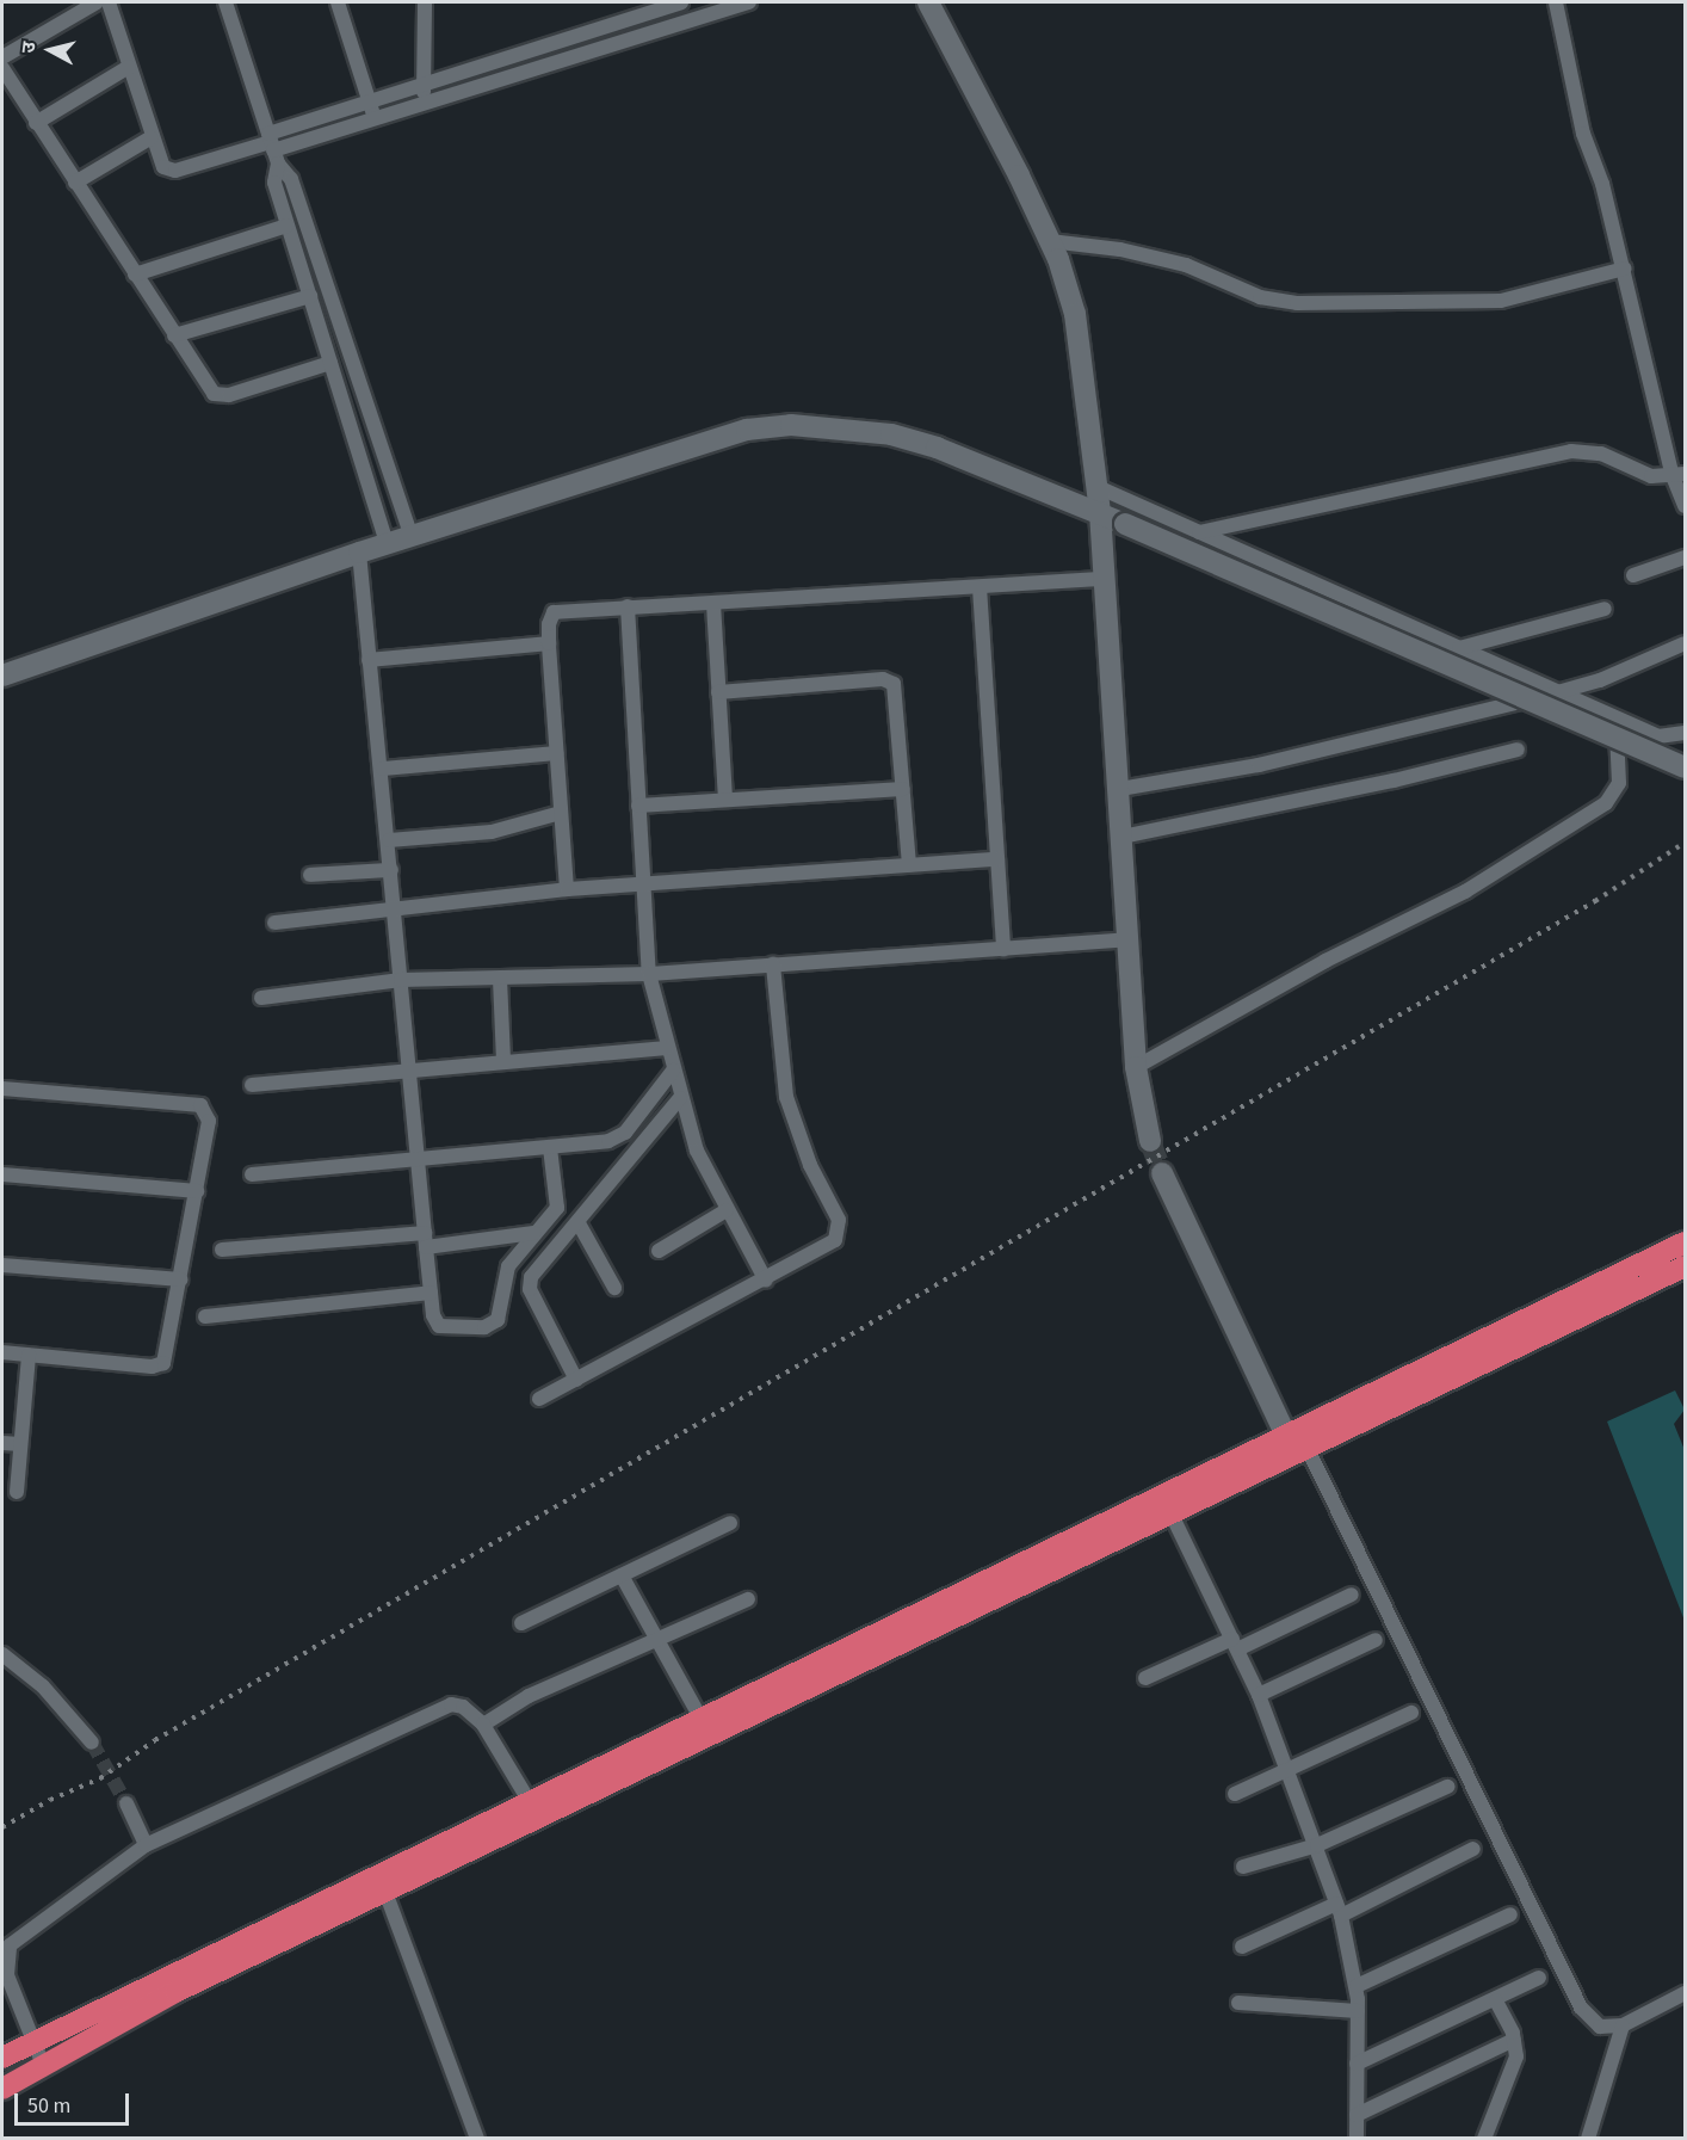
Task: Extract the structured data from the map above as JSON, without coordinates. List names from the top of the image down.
{
  "scale_bar": "50 m",
  "north": "left"
}
